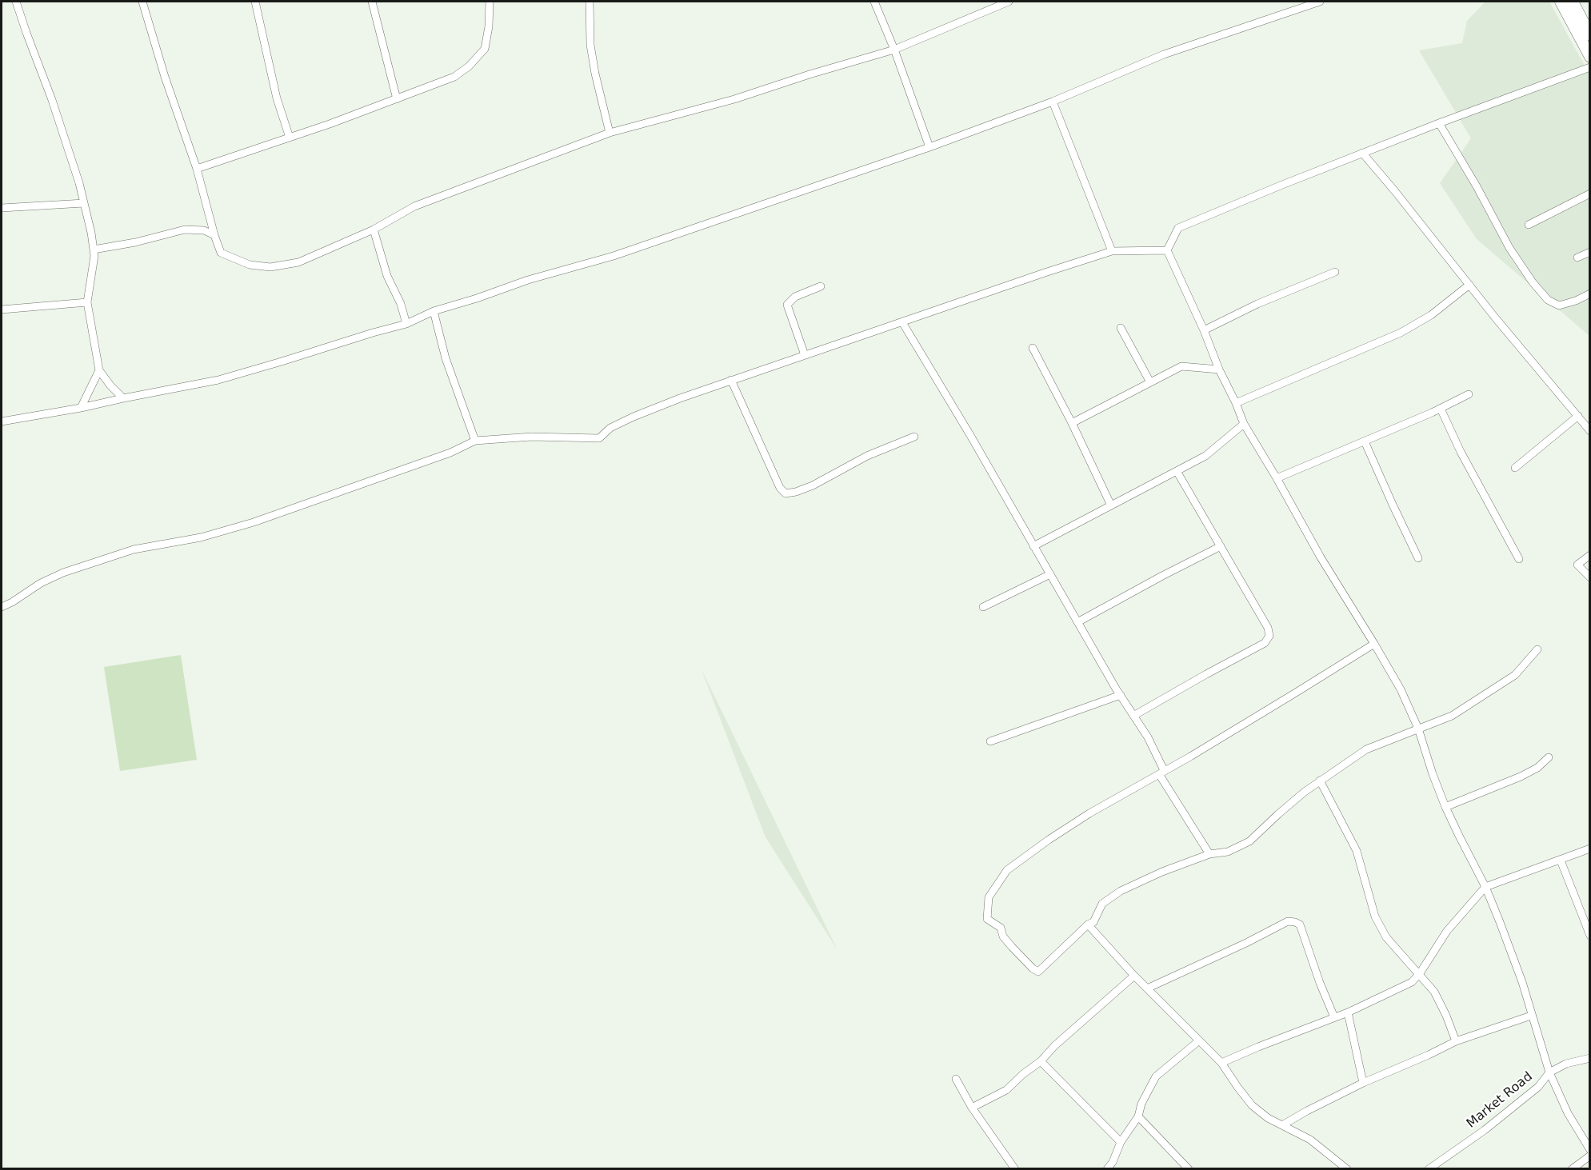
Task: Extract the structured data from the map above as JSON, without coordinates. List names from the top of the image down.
{
  "streets": {
    "street": ["Market Road"]
  }
}
